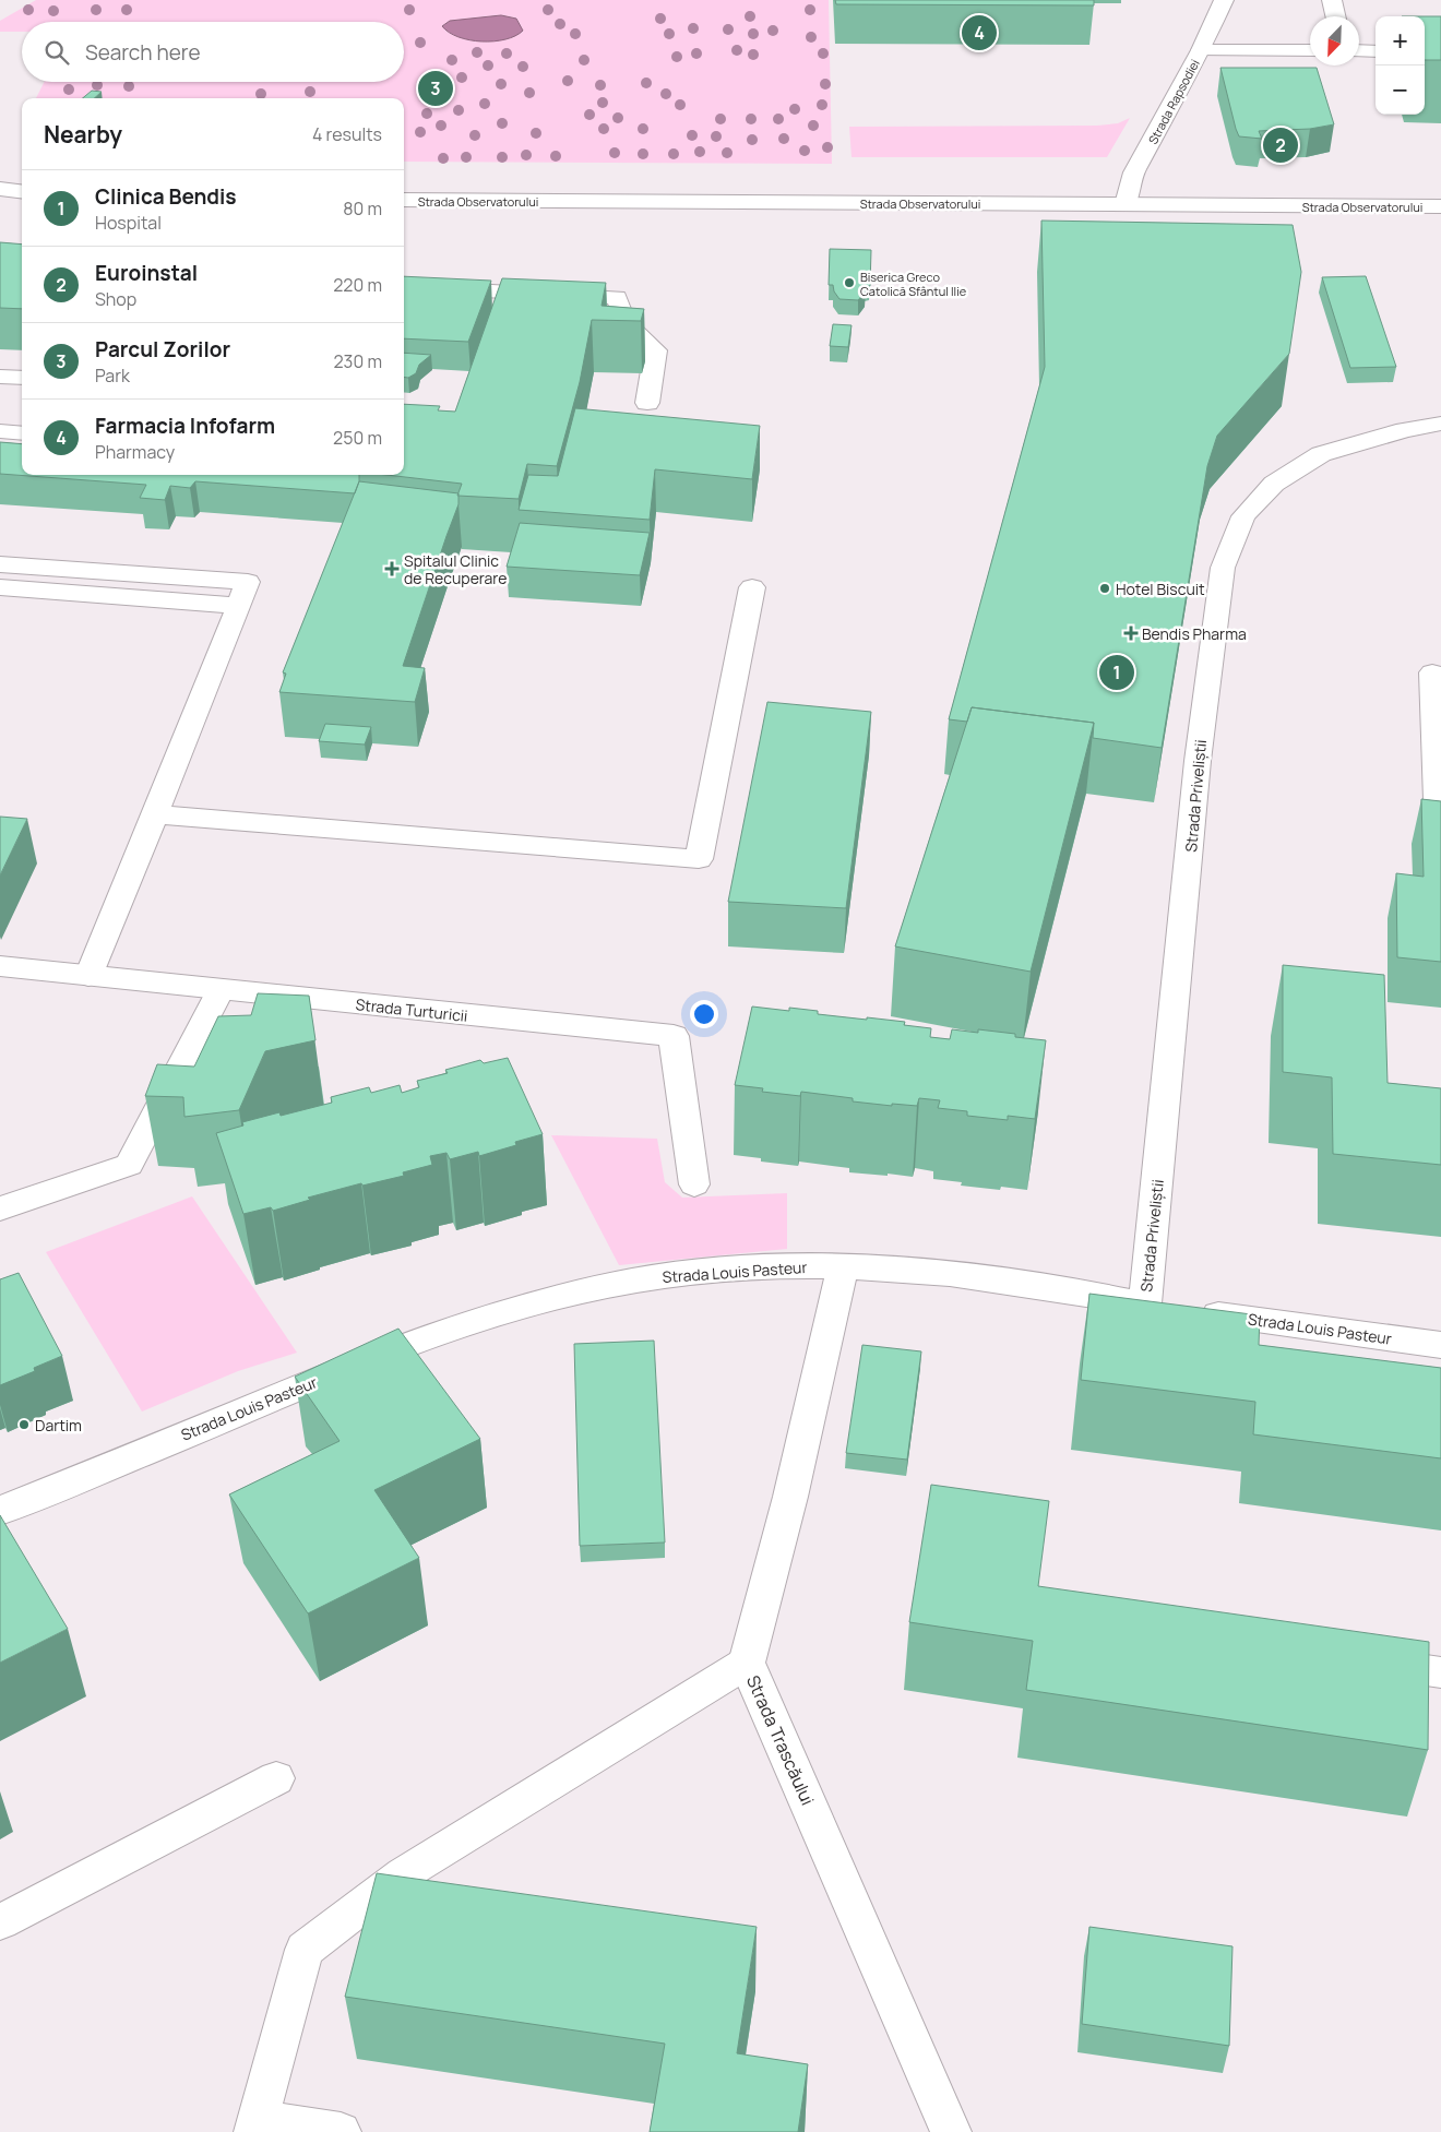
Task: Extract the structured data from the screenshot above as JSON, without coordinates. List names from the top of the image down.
{
  "streets": {
    "street": [
      "Strada Rapsodiei",
      "Strada Observatorului",
      "Strada Priveliștii",
      "Strada Turturicii",
      "Strada Louis Pasteur",
      "Strada Trascăului"
    ]
  },
  "crossings": [
    ["Strada Rapsodiei", "Strada Observatorului"],
    ["Strada Priveliștii", "Strada Louis Pasteur"],
    ["Strada Louis Pasteur", "Strada Trascăului"]
  ],
  "places": {
    "other": ["Biserica Greco Catolică Sfântul Ilie", "Hotel Biscuit", "Dartim"],
    "health": ["Spitalul Clinic de Recuperare", "Bendis Pharma"]
  },
  "north": "bottom left",
  "page": {
    "pins": [
      "4",
      "3",
      "2",
      "1"
    ],
    "map_buttons": ["+", "−"],
    "search": "Search here",
    "heading": ["Nearby", "4 results"],
    "list": [
      {
        "mark": "1",
        "name": "Clinica Bendis",
        "note": "Hospital",
        "value": "80 m"
      },
      {
        "mark": "2",
        "name": "Euroinstal",
        "note": "Shop",
        "value": "220 m"
      },
      {
        "mark": "3",
        "name": "Parcul Zorilor",
        "note": "Park",
        "value": "230 m"
      },
      {
        "mark": "4",
        "name": "Farmacia Infofarm",
        "note": "Pharmacy",
        "value": "250 m"
      }
    ]
  }
}
